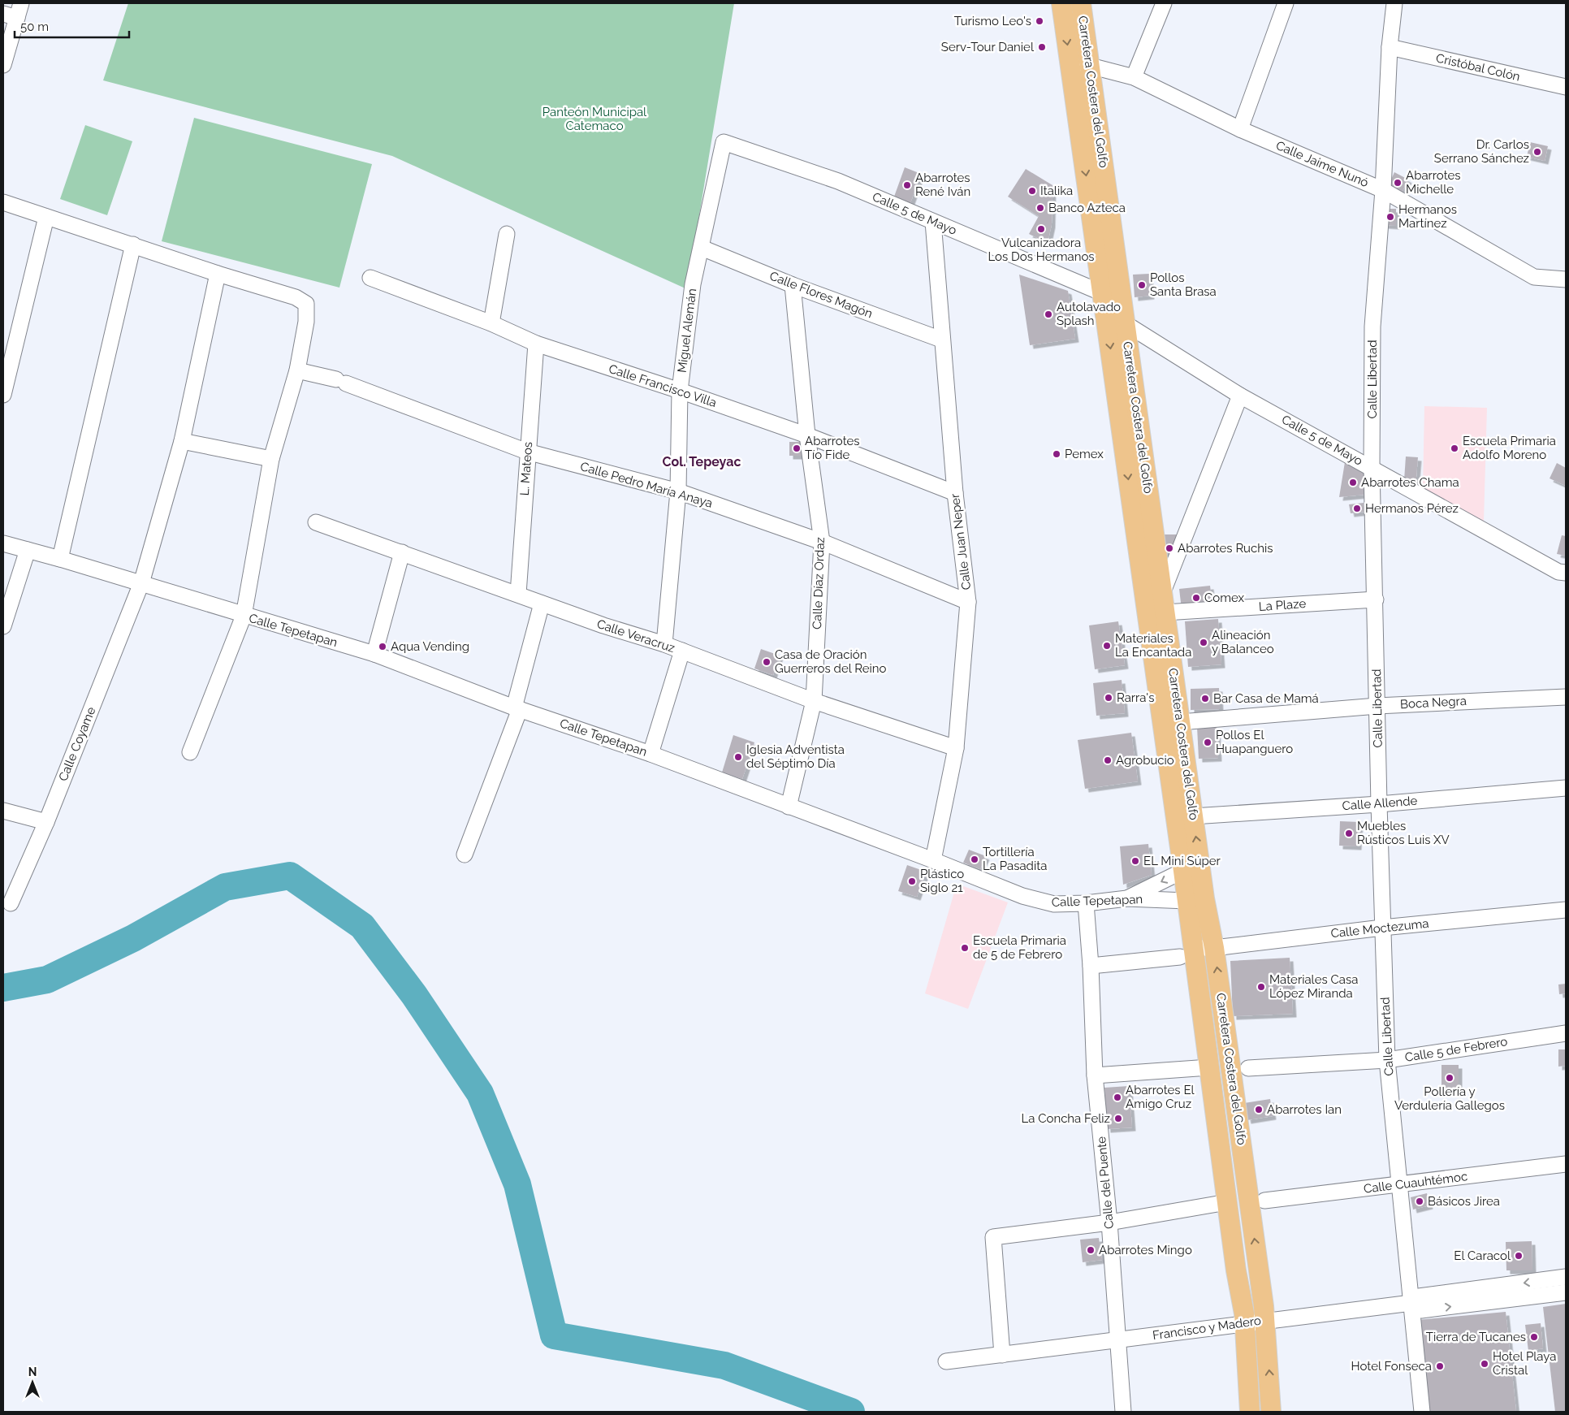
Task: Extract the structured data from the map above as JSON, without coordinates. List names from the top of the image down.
{
  "streets": {
    "main road": ["Carretera Costera del Golfo"],
    "street": [
      "Cristóbal Colón",
      "Calle Jaime Nunó",
      "Calle 5 de Mayo",
      "Calle Flores Magón",
      "Miguel Alemán",
      "Calle Libertad",
      "Calle Francisco Villa",
      "L. Mateos",
      "Calle Pedro María Anaya",
      "Calle Juan Neper",
      "Calle Díaz Ordaz",
      "La Plaze",
      "Calle Tepetapan",
      "Calle Veracruz",
      "Boca Negra",
      "Calle Coyame",
      "Calle Allende",
      "Calle Moctezuma",
      "Calle 5 de Febrero",
      "Calle del Puente",
      "Calle Cuauhtémoc",
      "Francisco y Madero"
    ]
  },
  "crossings": [
    ["Cristóbal Colón", "Calle Libertad"],
    ["Carretera Costera del Golfo", "Calle Jaime Nunó"],
    ["Carretera Costera del Golfo", "Calle 5 de Mayo"],
    ["Carretera Costera del Golfo", "La Plaze"],
    ["Carretera Costera del Golfo", "Calle Tepetapan"],
    ["Carretera Costera del Golfo", "Boca Negra"],
    ["Carretera Costera del Golfo", "Calle Allende"],
    ["Carretera Costera del Golfo", "Calle Moctezuma"],
    ["Carretera Costera del Golfo", "Francisco y Madero"],
    ["Calle Jaime Nunó", "Calle Libertad"],
    ["Calle 5 de Mayo", "Miguel Alemán"],
    ["Calle 5 de Mayo", "Calle Libertad"],
    ["Calle 5 de Mayo", "Calle Juan Neper"],
    ["Calle Flores Magón", "Miguel Alemán"],
    ["Calle Flores Magón", "Calle Juan Neper"],
    ["Calle Flores Magón", "Calle Díaz Ordaz"],
    ["Miguel Alemán", "Calle Francisco Villa"],
    ["Miguel Alemán", "Calle Pedro María Anaya"],
    ["Miguel Alemán", "Calle Veracruz"],
    ["Calle Libertad", "La Plaze"],
    ["Calle Libertad", "Boca Negra"],
    ["Calle Libertad", "Calle Allende"],
    ["Calle Libertad", "Calle Moctezuma"],
    ["Calle Libertad", "Calle 5 de Febrero"],
    ["Calle Libertad", "Calle Cuauhtémoc"],
    ["Calle Libertad", "Francisco y Madero"],
    ["Calle Francisco Villa", "L. Mateos"],
    ["Calle Francisco Villa", "Calle Juan Neper"],
    ["Calle Francisco Villa", "Calle Díaz Ordaz"],
    ["L. Mateos", "Calle Pedro María Anaya"],
    ["L. Mateos", "Calle Veracruz"],
    ["Calle Pedro María Anaya", "Calle Juan Neper"],
    ["Calle Pedro María Anaya", "Calle Díaz Ordaz"],
    ["Calle Juan Neper", "Calle Tepetapan"],
    ["Calle Juan Neper", "Calle Veracruz"],
    ["Calle Díaz Ordaz", "Calle Tepetapan"],
    ["Calle Díaz Ordaz", "Calle Veracruz"],
    ["Calle Tepetapan", "Calle Coyame"],
    ["Calle Tepetapan", "Calle del Puente"],
    ["Calle Moctezuma", "Calle del Puente"],
    ["Calle del Puente", "Francisco y Madero"]
  ],
  "districts": ["Col. Tepeyac"],
  "parks": ["Panteón Municipal Catemaco"],
  "places": [
    "Turismo Leo's",
    "Serv-Tour Daniel",
    "Dr. Carlos Serrano Sánchez",
    "Abarrotes Michelle",
    "Abarrotes René Iván",
    "Italika",
    "Banco Azteca",
    "Hermanos Martínez",
    "Vulcanizadora Los Dos Hermanos",
    "Pollos Santa Brasa",
    "Autolavado Splash",
    "Abarrotes Tío Fide",
    "Escuela Primaria Adolfo Moreno",
    "Pemex",
    "Abarrotes Chama",
    "Hermanos Pérez",
    "Abarrotes Ruchis",
    "Comex",
    "Alineación y Balanceo",
    "Materiales La Encantada",
    "Aqua Vending",
    "Casa de Oración Guerreros del Reino",
    "Rarra's",
    "Bar Casa de Mamá",
    "Pollos El Huapanguero",
    "Iglesia Adventista del Séptimo Día",
    "Agrobucio",
    "Muebles Rústicos Luis XV",
    "Tortillería La Pasadita",
    "EL Mini Súper",
    "Plástico Siglo 21",
    "Escuela Primaria de 5 de Febrero",
    "Materiales Casa López Miranda",
    "Pollería y Verdulería Gallegos",
    "Abarrotes El Amigo Cruz",
    "Abarrotes Ian",
    "La Concha Feliz",
    "Básicos Jirea",
    "Abarrotes Mingo",
    "El Caracol",
    "Tierra de Tucanes",
    "Hotel Playa Cristal",
    "Hotel Fonseca"
  ],
  "scale_bar": "50 m",
  "north": "top"
}
